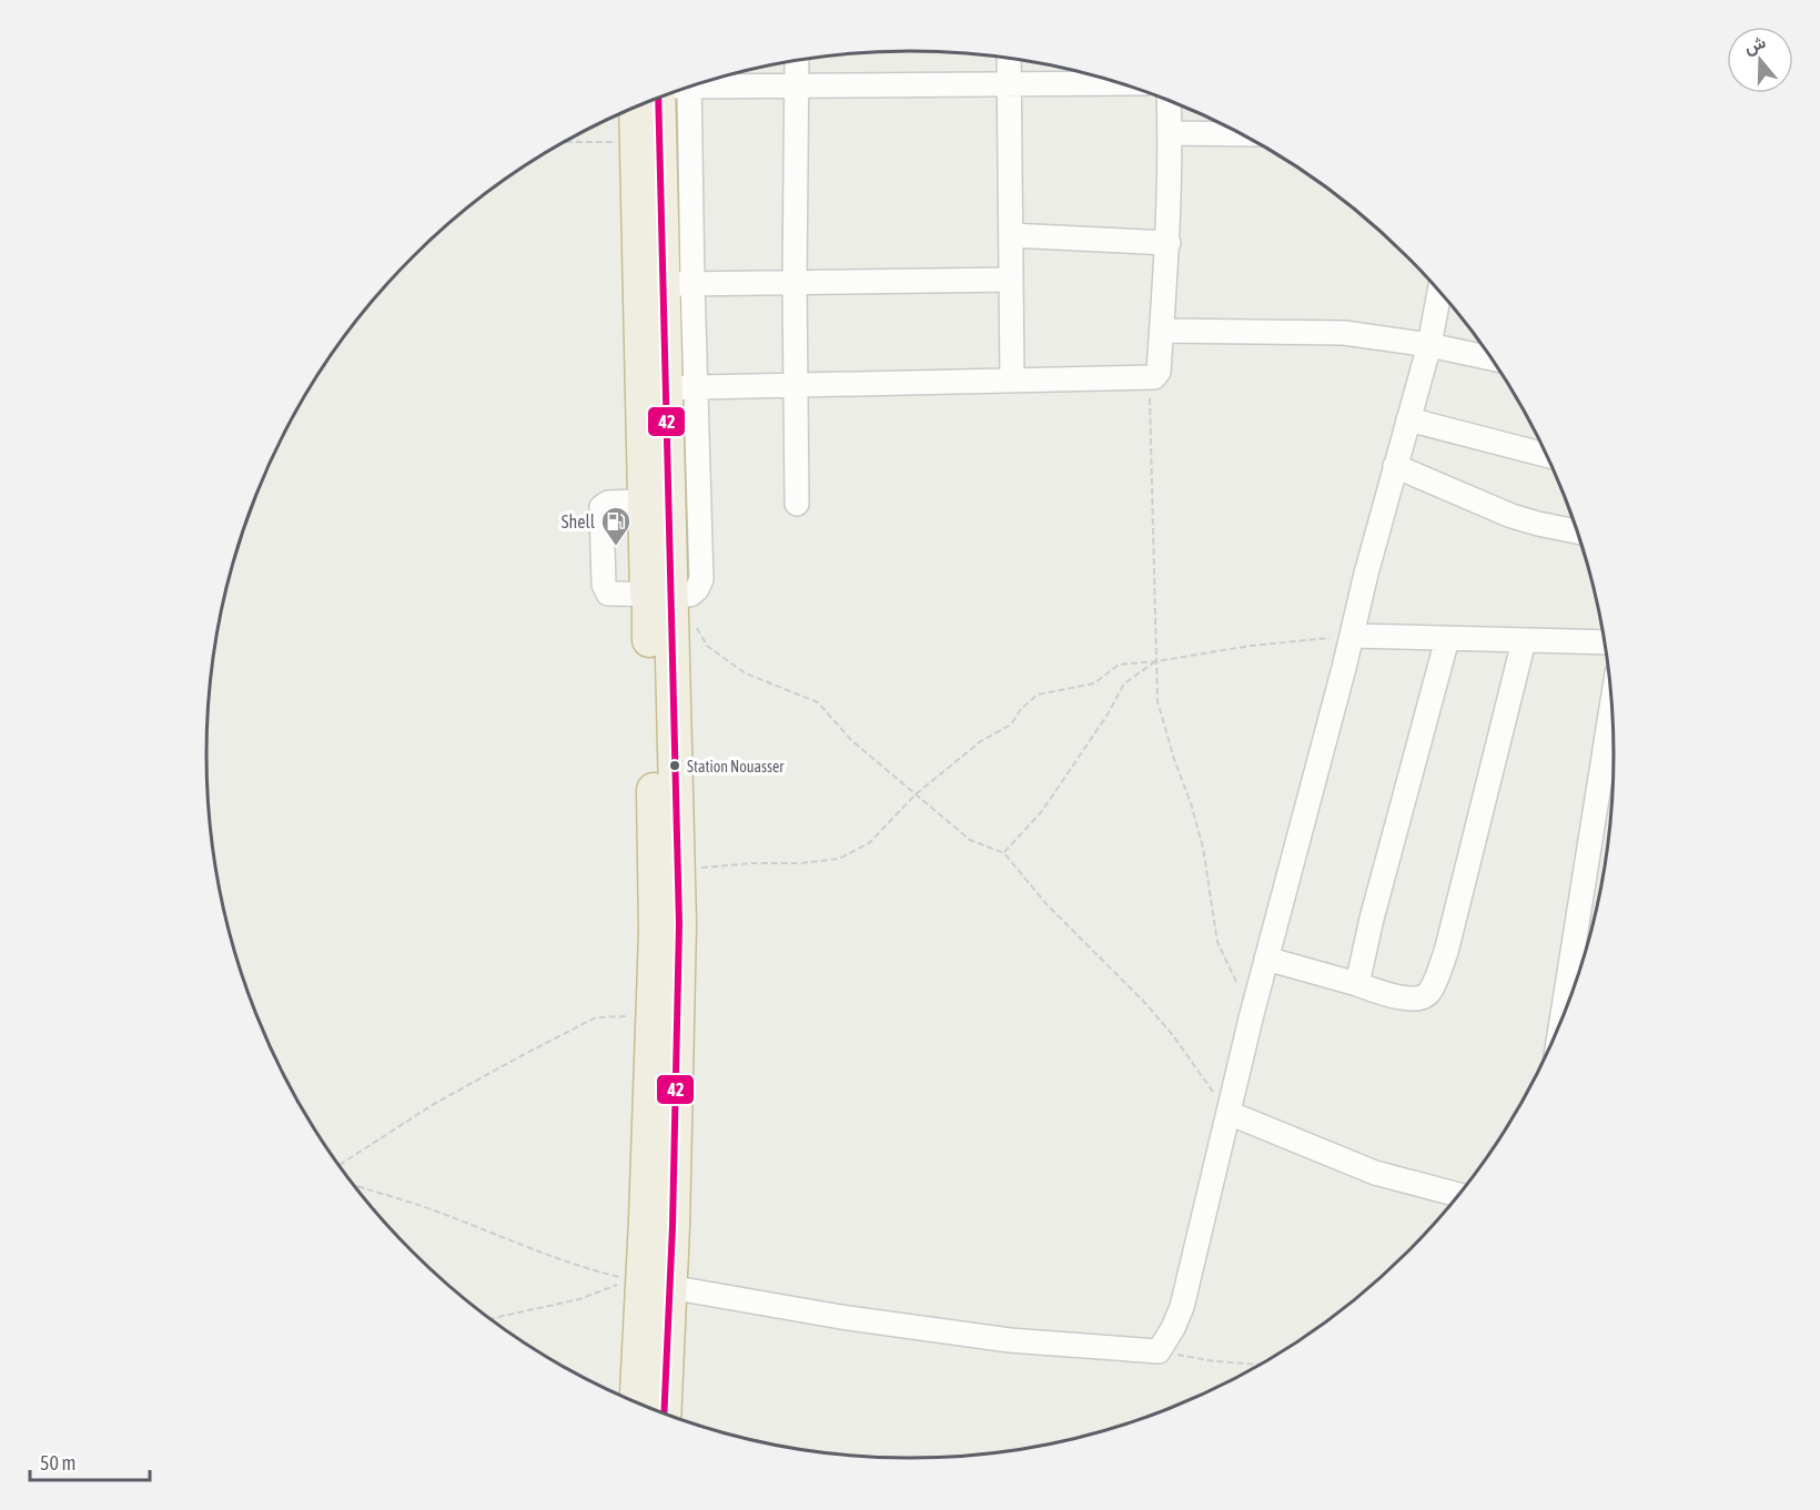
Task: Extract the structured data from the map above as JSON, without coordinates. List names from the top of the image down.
{
  "places": {
    "fuel station": ["Shell"],
    "other": ["Station Nouasser"]
  },
  "lines": ["transit line 42"],
  "scale_bar": "50 m",
  "north": "top"
}
